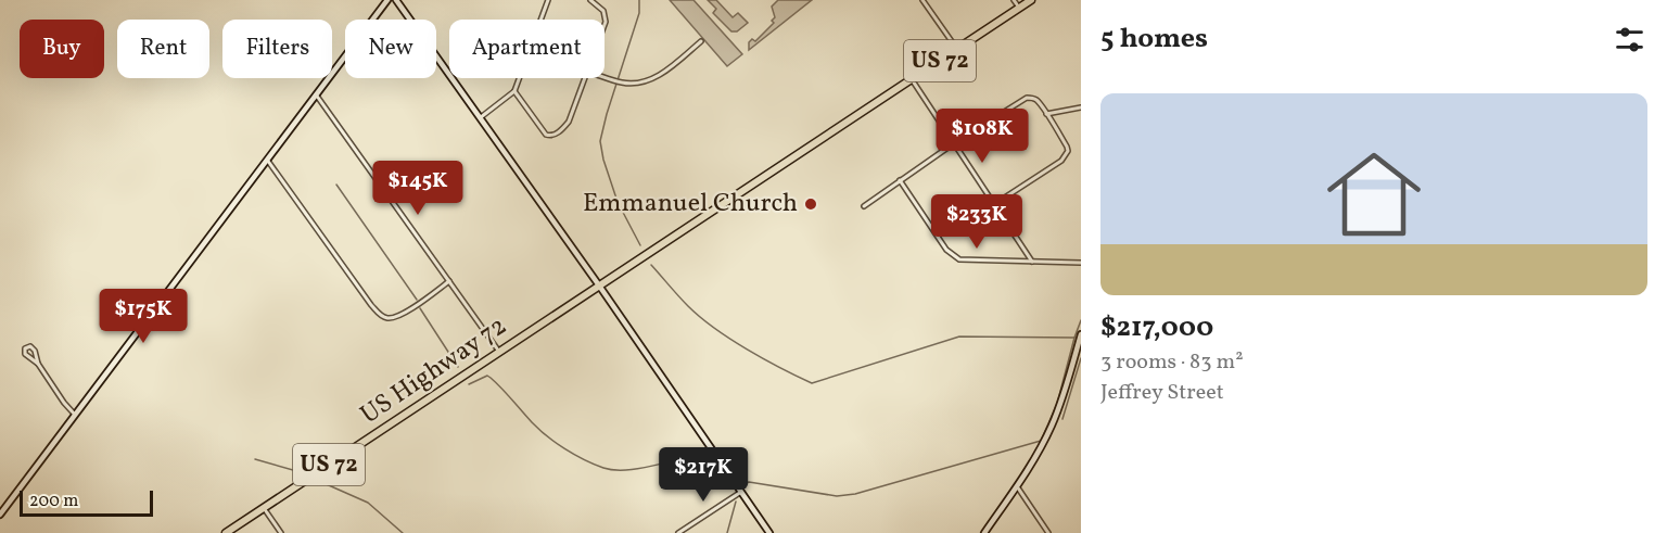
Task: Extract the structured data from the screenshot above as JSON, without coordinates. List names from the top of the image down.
{
  "streets": {
    "highway": ["US 72", "US Highway 72"]
  },
  "crossings": [
    ["US 72", "US Highway 72"]
  ],
  "places": ["Emmanuel Church"],
  "scale_bar": "200 m",
  "page": {
    "heading": "5 homes",
    "chip": [
      "Buy",
      "Rent",
      "Filters",
      "New",
      "Apartment"
    ],
    "list": [
      {
        "name": "$217,000",
        "note": "3 rooms · 83 m² · Jeffrey Street"
      }
    ],
    "price": [
      "$108K",
      "$145K",
      "$233K",
      "$175K",
      "$217K"
    ],
    "scale": "200 m"
  }
}
